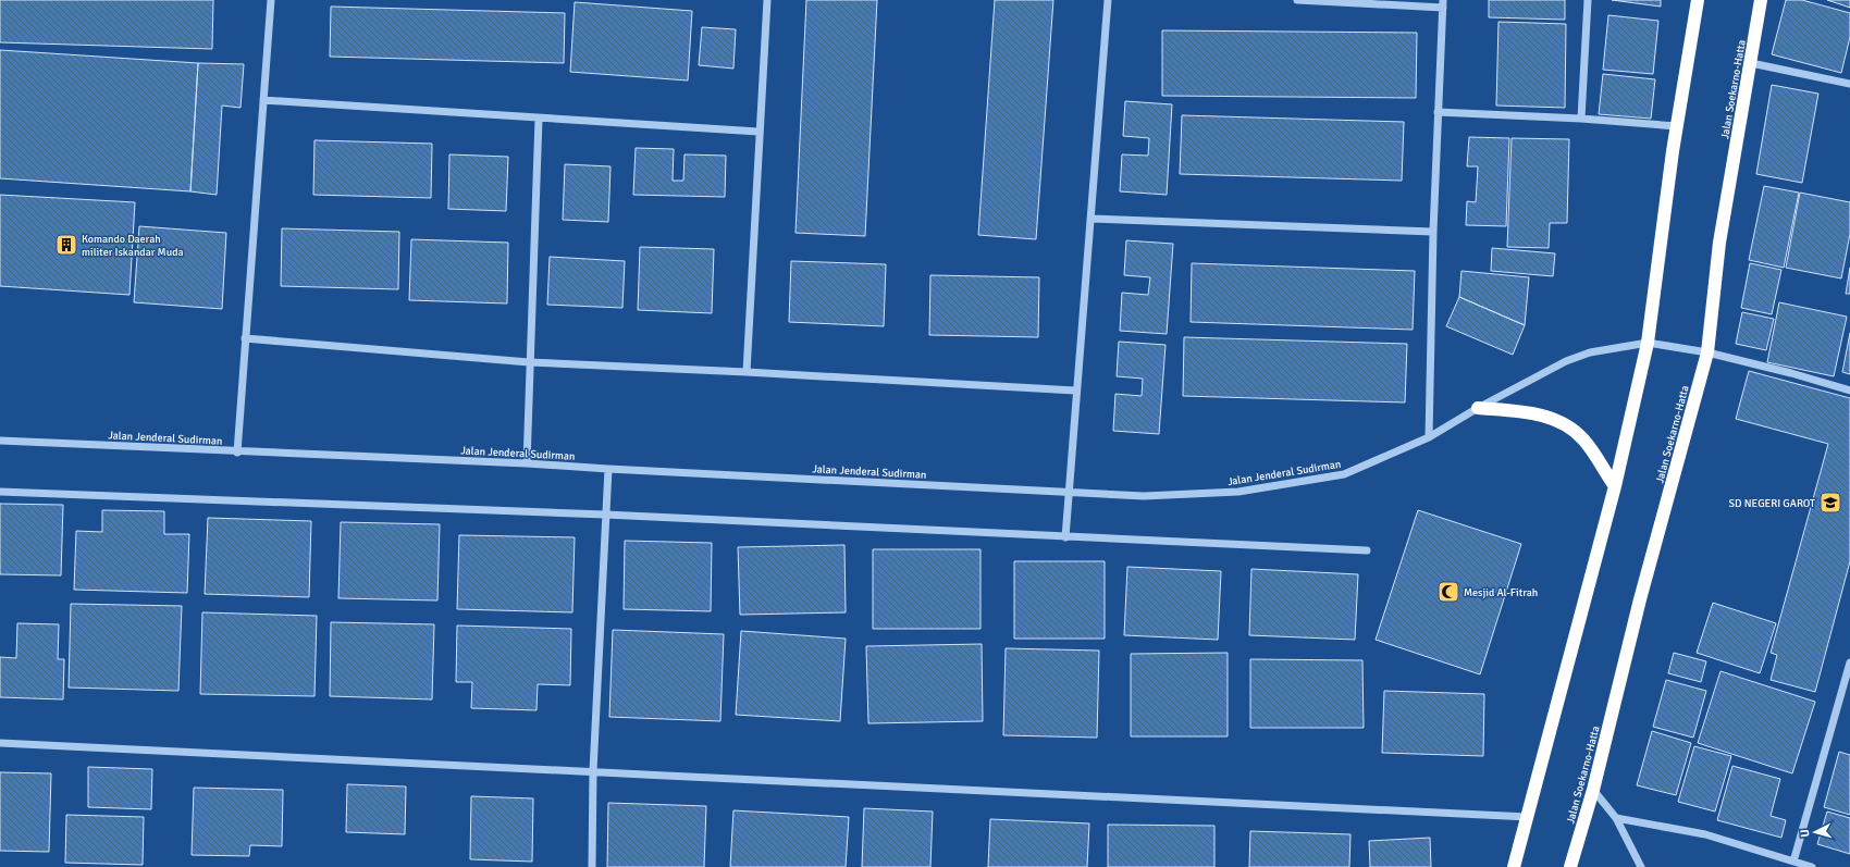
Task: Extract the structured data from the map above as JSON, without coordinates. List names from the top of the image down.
{
  "streets": {
    "highway": ["Jalan Soekarno-Hatta"],
    "street": ["Jalan Jenderal Sudirman"]
  },
  "crossings": [
    ["Jalan Soekarno-Hatta", "Jalan Jenderal Sudirman"]
  ],
  "places": {
    "building": ["Komando Daerah militer Iskandar Muda"],
    "school or university": ["SD NEGERI GAROT"],
    "mosque": ["Mesjid Al-Fitrah"]
  },
  "north": "left"
}
